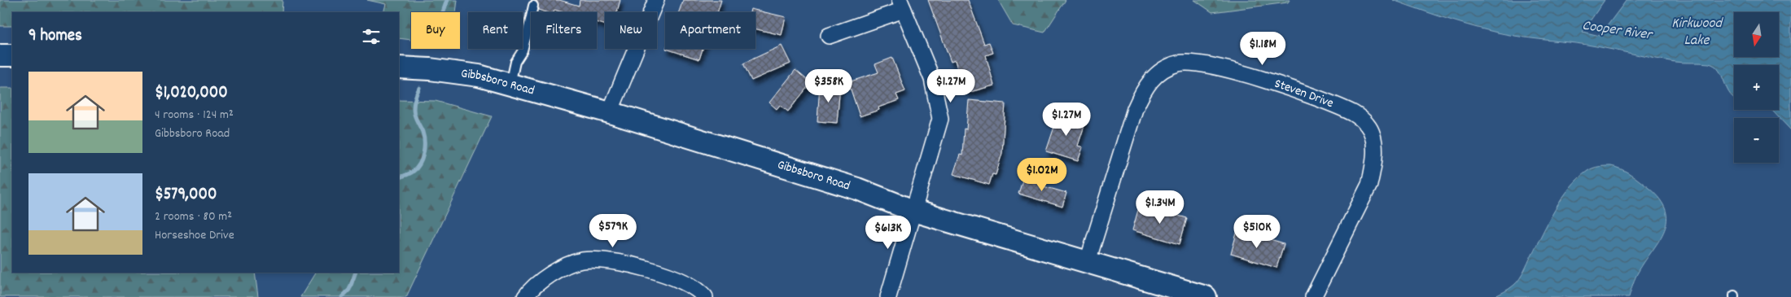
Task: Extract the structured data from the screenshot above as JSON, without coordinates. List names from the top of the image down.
{
  "streets": {
    "street": ["Gibbsboro Road", "Steven Drive"]
  },
  "crossings": [
    ["Gibbsboro Road", "Steven Drive"]
  ],
  "water": ["Kirkwood Lake", "Cooper River"],
  "north": "bottom",
  "page": {
    "map_buttons": ["+", "−"],
    "chip": [
      "Buy",
      "Rent",
      "Filters",
      "New",
      "Apartment"
    ],
    "heading": "9 homes",
    "price": [
      "$1.18M",
      "$358K",
      "$1.27M",
      "$1.27M",
      "$1.02M",
      "$1.34M",
      "$579K",
      "$510K",
      "$613K"
    ],
    "list": [
      {
        "name": "$1,020,000",
        "note": "4 rooms · 124 m² · Gibbsboro Road"
      },
      {
        "name": "$579,000",
        "note": "2 rooms · 80 m² · Horseshoe Drive"
      }
    ]
  }
}
